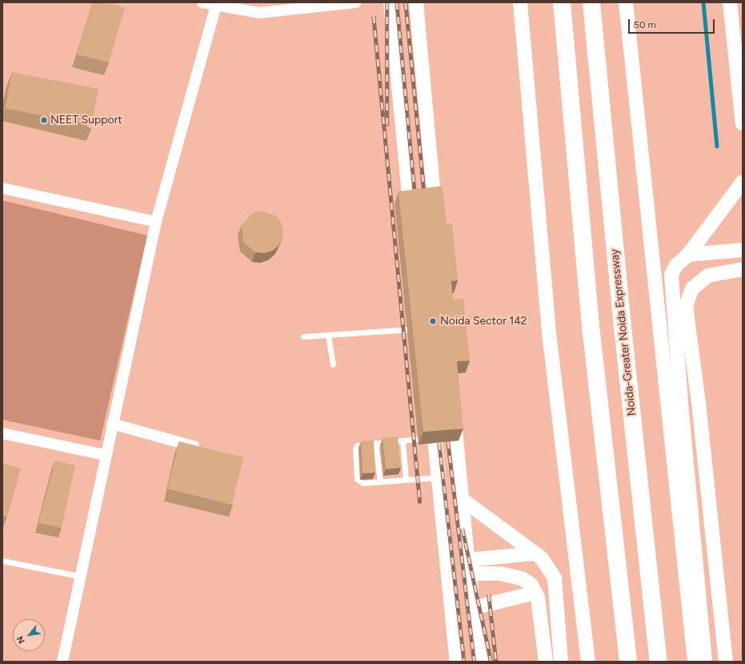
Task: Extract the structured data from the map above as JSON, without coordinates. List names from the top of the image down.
{
  "streets": {
    "highway": ["Noida-Greater Noida Expressway"]
  },
  "places": ["NEET Support", "Noida Sector 142"],
  "scale_bar": "50 m",
  "north": "bottom left"
}
